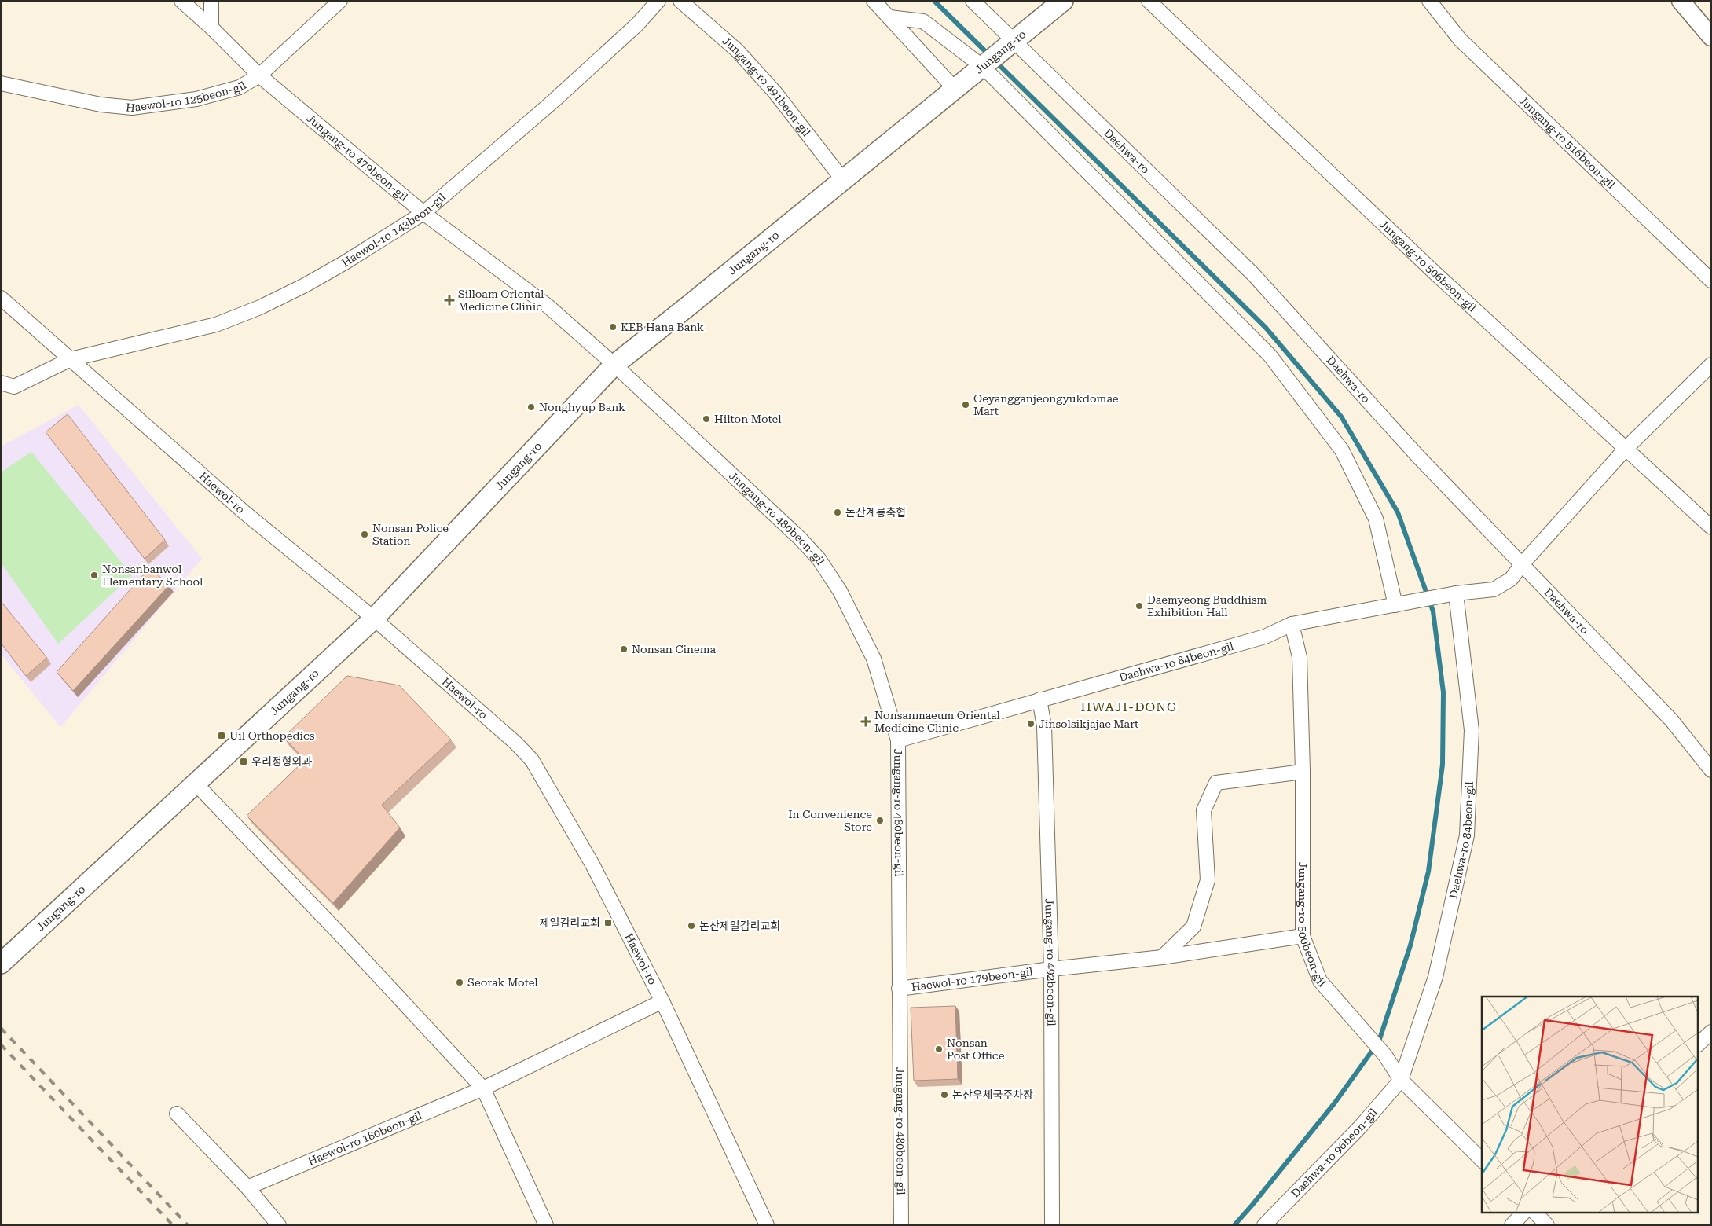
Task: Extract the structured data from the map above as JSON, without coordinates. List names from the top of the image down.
{
  "streets": {
    "main road": ["Jungang-ro"],
    "street": [
      "Jungang-ro 491beon-gil",
      "Haewol-ro 125beon-gil",
      "Jungang-ro 516beon-gil",
      "Daehwa-ro",
      "Jungang-ro 479beon-gil",
      "Haewol-ro 143beon-gil",
      "Jungang-ro 506beon-gil",
      "Haewol-ro",
      "Jungang-ro 480beon-gil",
      "Daehwa-ro 84beon-gil",
      "Jungang-ro 500beon-gil",
      "Jungang-ro 492beon-gil",
      "Haewol-ro 179beon-gil",
      "Haewol-ro 180beon-gil",
      "Daehwa-ro 96beon-gil"
    ]
  },
  "crossings": [
    ["Jungang-ro", "Jungang-ro 491beon-gil"],
    ["Jungang-ro", "Daehwa-ro"],
    ["Jungang-ro", "Jungang-ro 479beon-gil"],
    ["Jungang-ro", "Haewol-ro"],
    ["Jungang-ro", "Jungang-ro 480beon-gil"],
    ["Haewol-ro 125beon-gil", "Jungang-ro 479beon-gil"],
    ["Daehwa-ro", "Daehwa-ro 84beon-gil"],
    ["Jungang-ro 479beon-gil", "Haewol-ro 143beon-gil"],
    ["Jungang-ro 479beon-gil", "Jungang-ro 480beon-gil"],
    ["Haewol-ro 143beon-gil", "Haewol-ro"],
    ["Jungang-ro 506beon-gil", "Daehwa-ro 84beon-gil"],
    ["Haewol-ro", "Haewol-ro 180beon-gil"],
    ["Jungang-ro 480beon-gil", "Daehwa-ro 84beon-gil"],
    ["Jungang-ro 480beon-gil", "Haewol-ro 179beon-gil"],
    ["Daehwa-ro 84beon-gil", "Jungang-ro 500beon-gil"],
    ["Daehwa-ro 84beon-gil", "Jungang-ro 492beon-gil"],
    ["Daehwa-ro 84beon-gil", "Daehwa-ro 96beon-gil"],
    ["Jungang-ro 500beon-gil", "Haewol-ro 179beon-gil"],
    ["Jungang-ro 500beon-gil", "Daehwa-ro 96beon-gil"],
    ["Jungang-ro 492beon-gil", "Haewol-ro 179beon-gil"]
  ],
  "districts": ["HWAJI-DONG"],
  "places": {
    "health": ["Silloam Oriental Medicine Clinic", "Nonsanmaeum Oriental Medicine Clinic"],
    "other": [
      "KEB Hana Bank",
      "Oeyangganjeongyukdomae Mart",
      "Nonghyup Bank",
      "Hilton Motel",
      "논산계룡축협",
      "Nonsan Police Station",
      "Nonsanbanwol Elementary School",
      "Daemyeong Buddhism Exhibition Hall",
      "Nonsan Cinema",
      "Jinsolsikjajae Mart",
      "In Convenience Store",
      "논산제일감리교회",
      "Seorak Motel",
      "Nonsan Post Office",
      "논산우체국주차장"
    ],
    "transit": ["Uil Orthopedics", "우리정형외과", "제일감리교회"]
  }
}
